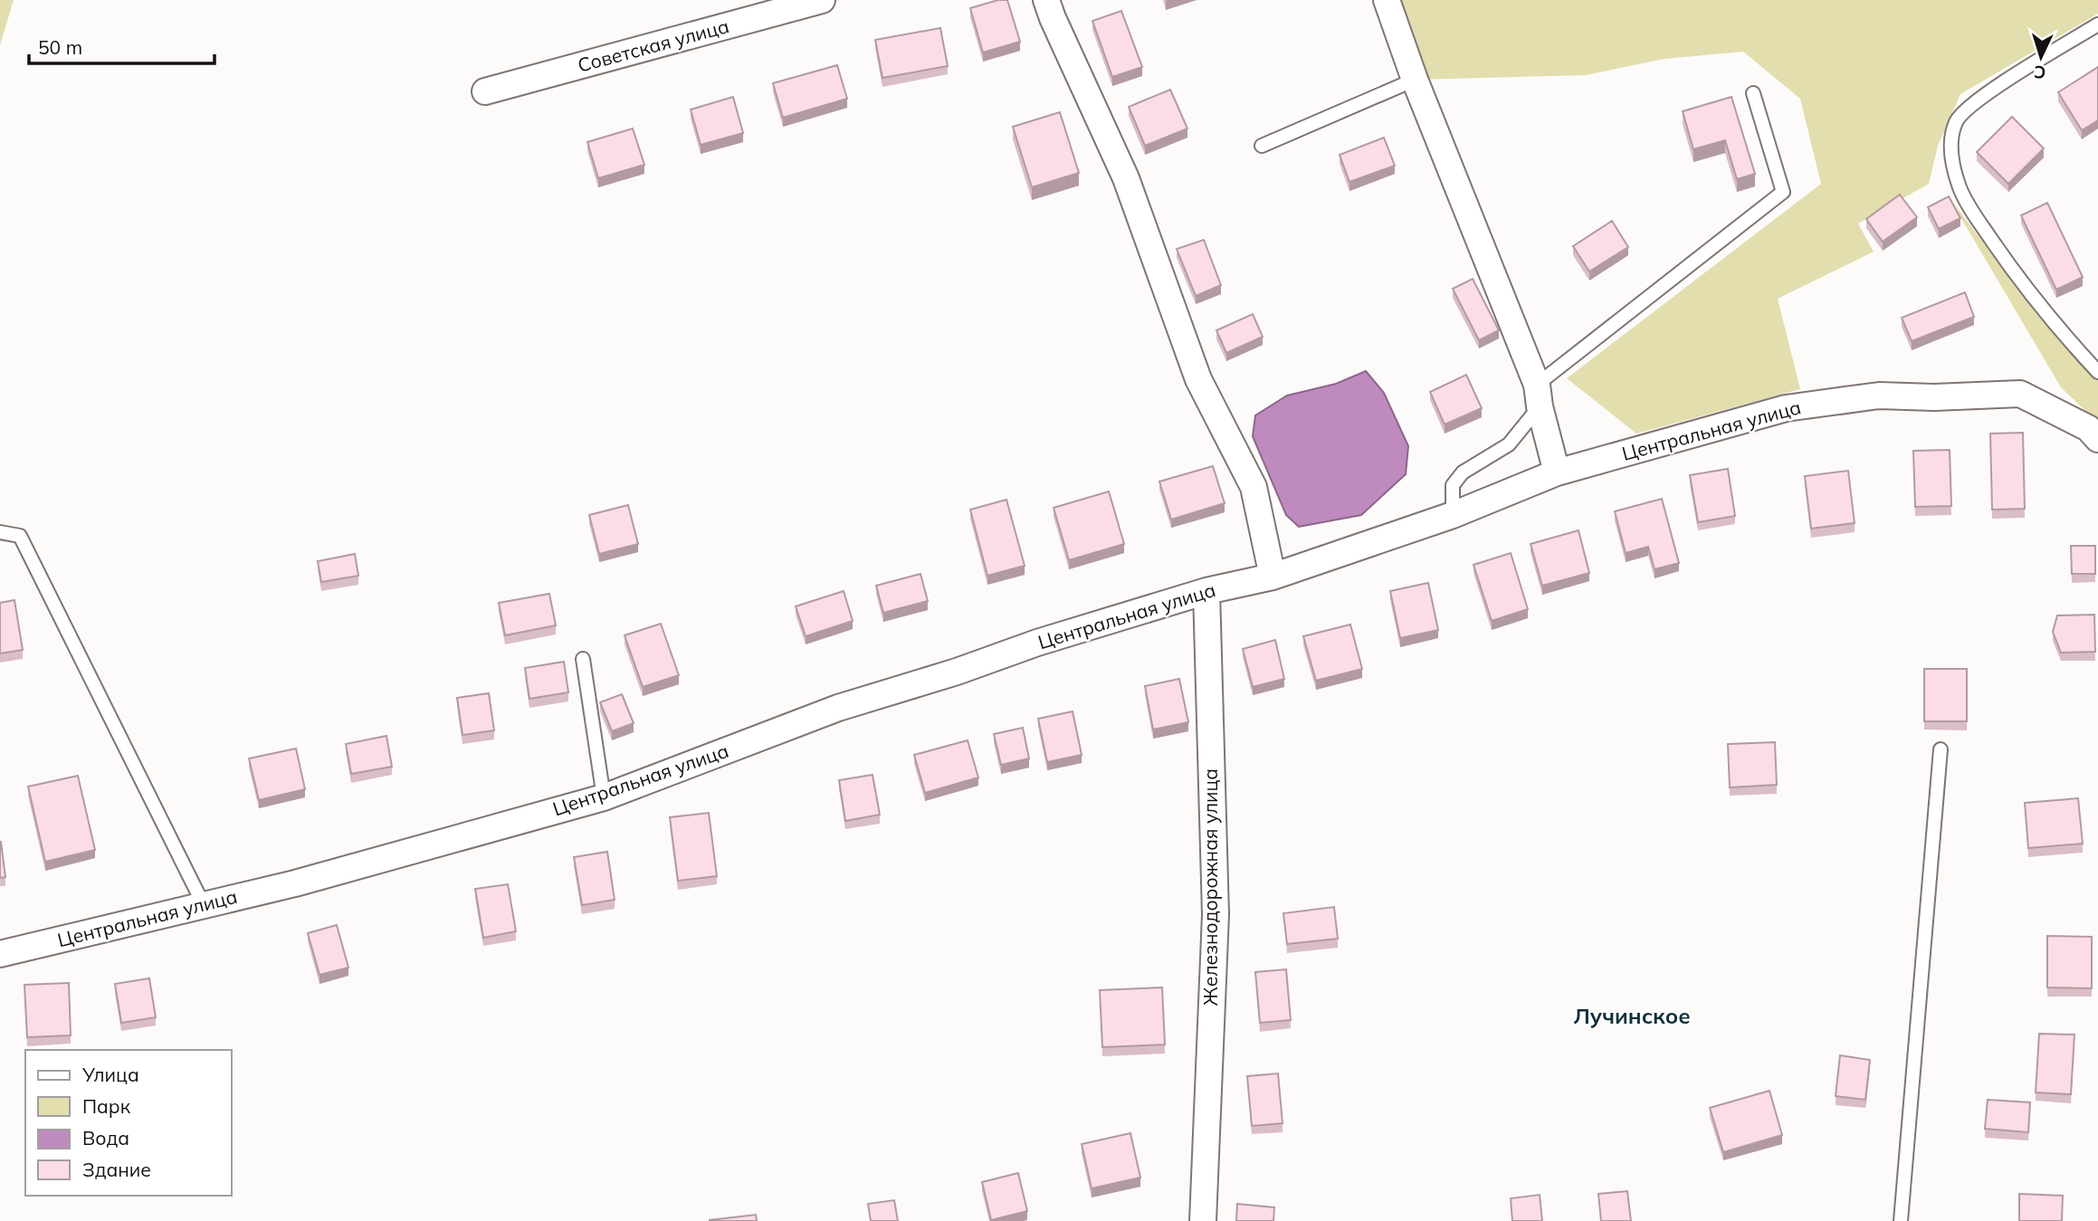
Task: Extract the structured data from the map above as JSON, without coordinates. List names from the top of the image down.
{
  "streets": {
    "street": ["Советская улица", "Центральная улица", "Железнодорожная улица"]
  },
  "crossings": [
    ["Центральная улица", "Железнодорожная улица"]
  ],
  "districts": ["Лучинское"],
  "legend": [
    "Улица",
    "Парк",
    "Вода",
    "Здание"
  ],
  "scale_bar": "50 m",
  "north": "bottom"
}
